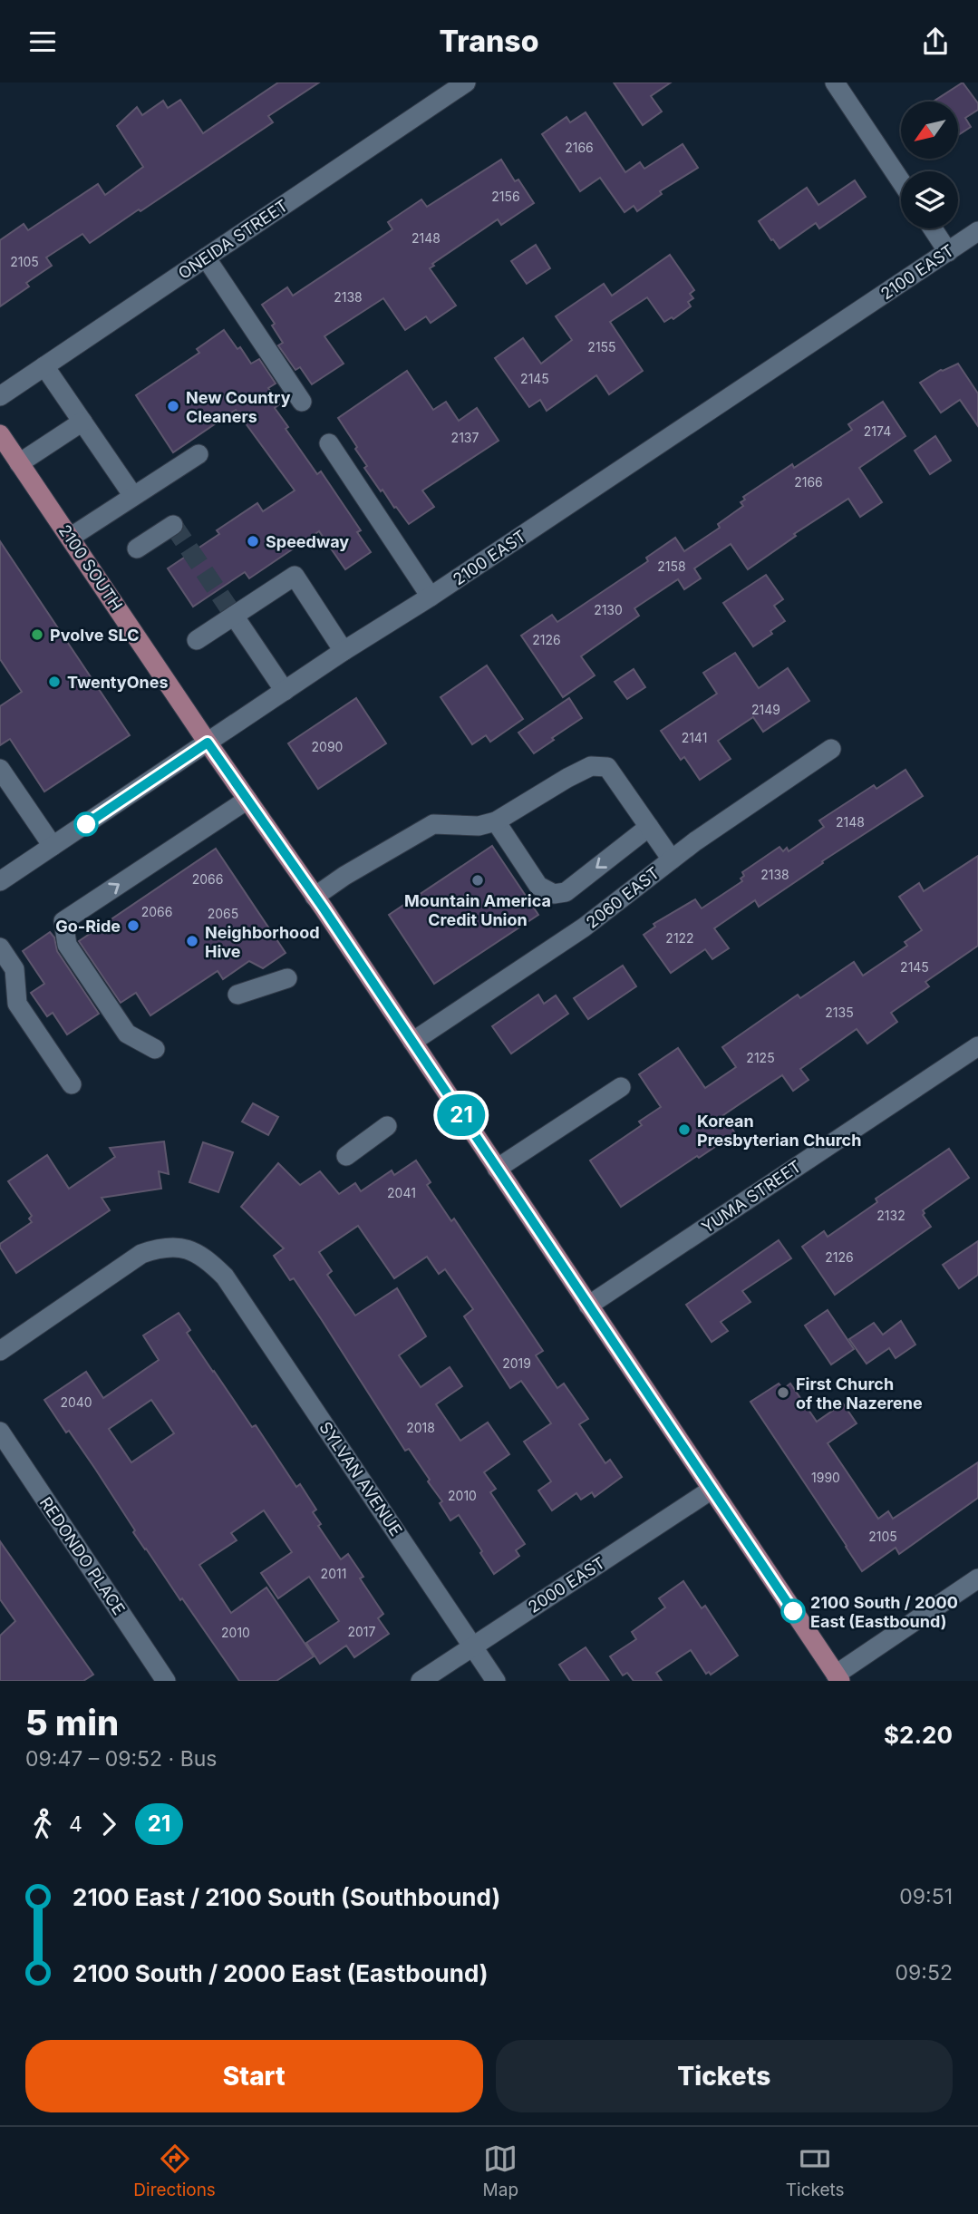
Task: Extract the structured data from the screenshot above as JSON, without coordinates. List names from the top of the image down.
{
  "streets": {
    "main road": ["2100 SOUTH"],
    "street": [
      "ONEIDA STREET",
      "2100 EAST",
      "2060 EAST",
      "YUMA STREET",
      "SYLVAN AVENUE",
      "REDONDO PLACE",
      "2000 EAST"
    ]
  },
  "crossings": [
    ["2100 EAST", "2100 SOUTH"],
    ["2100 SOUTH", "2060 EAST"],
    ["2100 SOUTH", "YUMA STREET"],
    ["2100 SOUTH", "2000 EAST"],
    ["SYLVAN AVENUE", "2000 EAST"]
  ],
  "places": [
    "New Country Cleaners",
    "Speedway",
    "Pvolve SLC",
    "TwentyOnes",
    "Mountain America Credit Union",
    "Go-Ride",
    "Neighborhood Hive",
    "Korean Presbyterian Church",
    "First Church of the Nazerene",
    "2100 South / 2000 East (Eastbound)"
  ],
  "lines": ["bus line 21"],
  "house_numbers": [
    "2166",
    "2156",
    "2148",
    "2105",
    "2138",
    "2155",
    "2145",
    "2174",
    "2137",
    "2166",
    "2158",
    "2130",
    "2126",
    "2149",
    "2141",
    "2090",
    "2148",
    "2138",
    "2066",
    "2066",
    "2065",
    "2122",
    "2145",
    "2135",
    "2125",
    "2041",
    "2132",
    "2126",
    "2019",
    "2040",
    "2018",
    "1990",
    "2010",
    "2105",
    "2011",
    "2017",
    "2010"
  ],
  "north": "bottom left",
  "page": {
    "header": "Transo",
    "on_map": "21",
    "heading": ["5 min", "09:47 – 09:52 · Bus", "$2.20"],
    "legs": ["4", "21"],
    "list": [
      {
        "name": "2100 East / 2100 South (Southbound)",
        "value": "09:51"
      },
      {
        "name": "2100 South / 2000 East (Eastbound)",
        "value": "09:52"
      }
    ],
    "buttons": ["Start", "Tickets"],
    "tabs": ["Directions", "Map", "Tickets"]
  }
}
